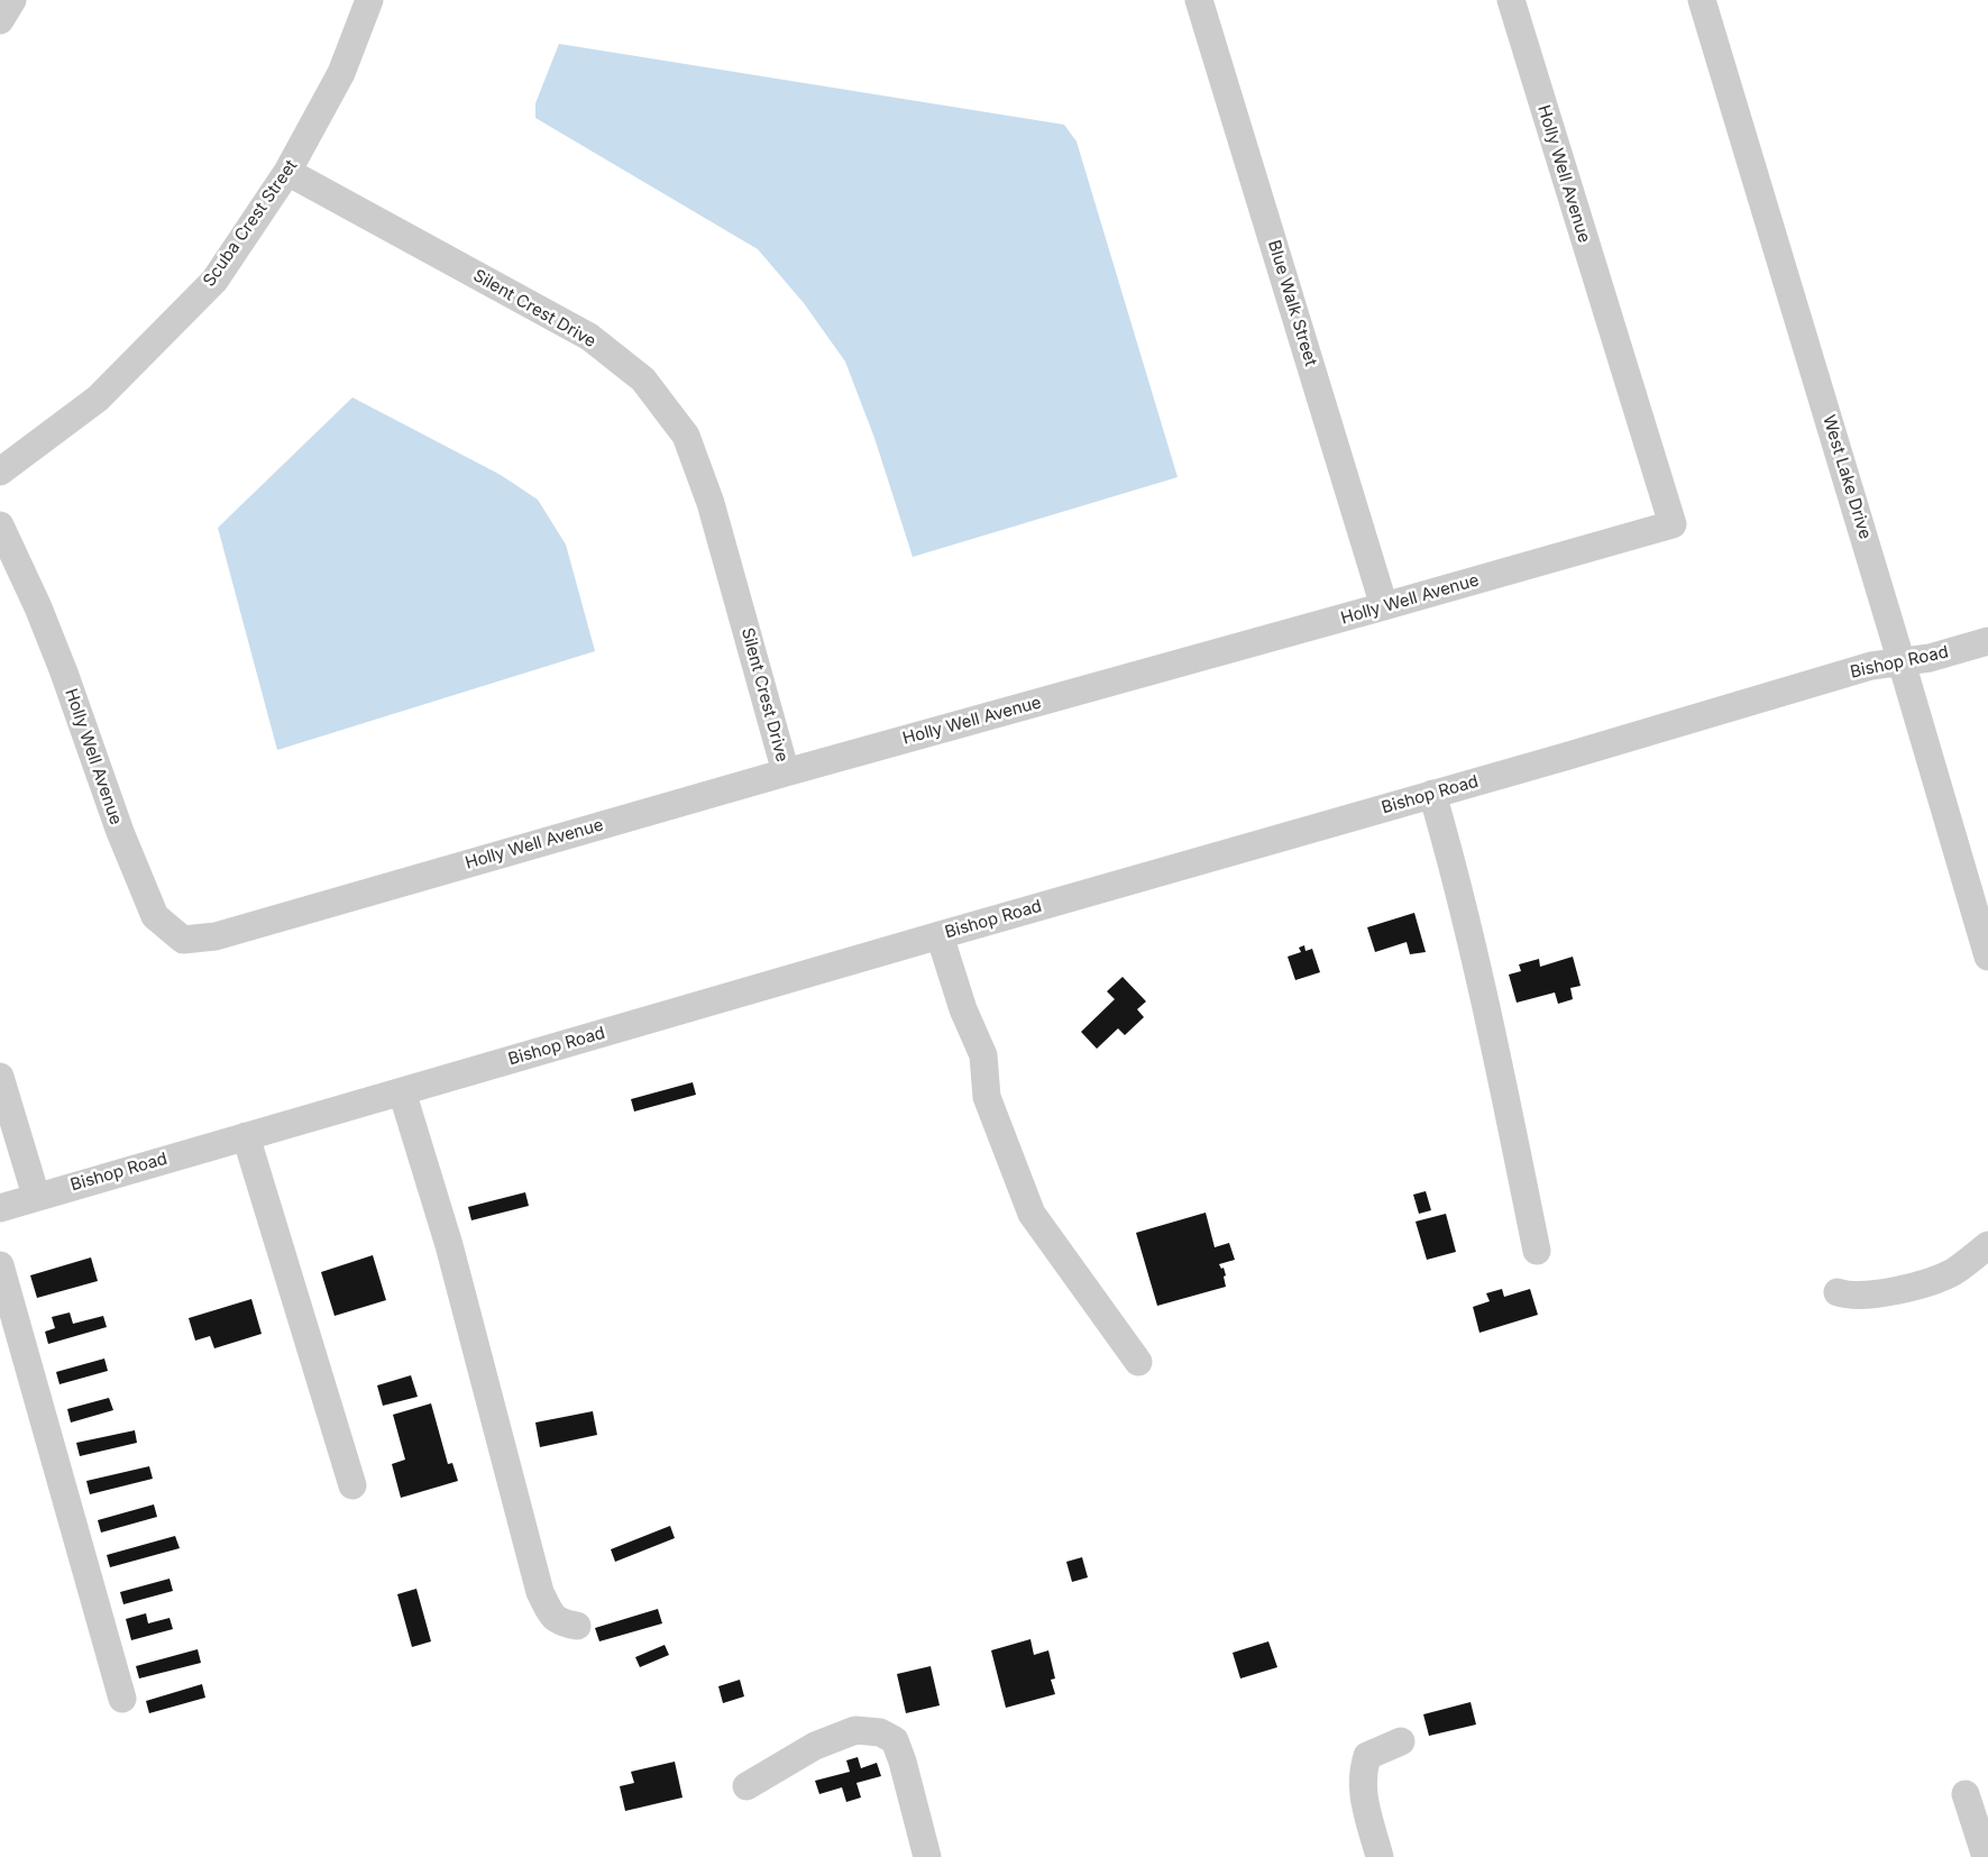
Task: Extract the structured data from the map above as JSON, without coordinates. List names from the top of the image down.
{
  "streets": {
    "street": [
      "Holly Well Avenue",
      "Scuba Crest Street",
      "Blue Walk Street",
      "Silent Crest Drive",
      "West Lake Drive",
      "Bishop Road"
    ]
  },
  "crossings": [
    ["Holly Well Avenue", "Blue Walk Street"],
    ["Holly Well Avenue", "Silent Crest Drive"],
    ["Scuba Crest Street", "Silent Crest Drive"],
    ["West Lake Drive", "Bishop Road"]
  ]
}
